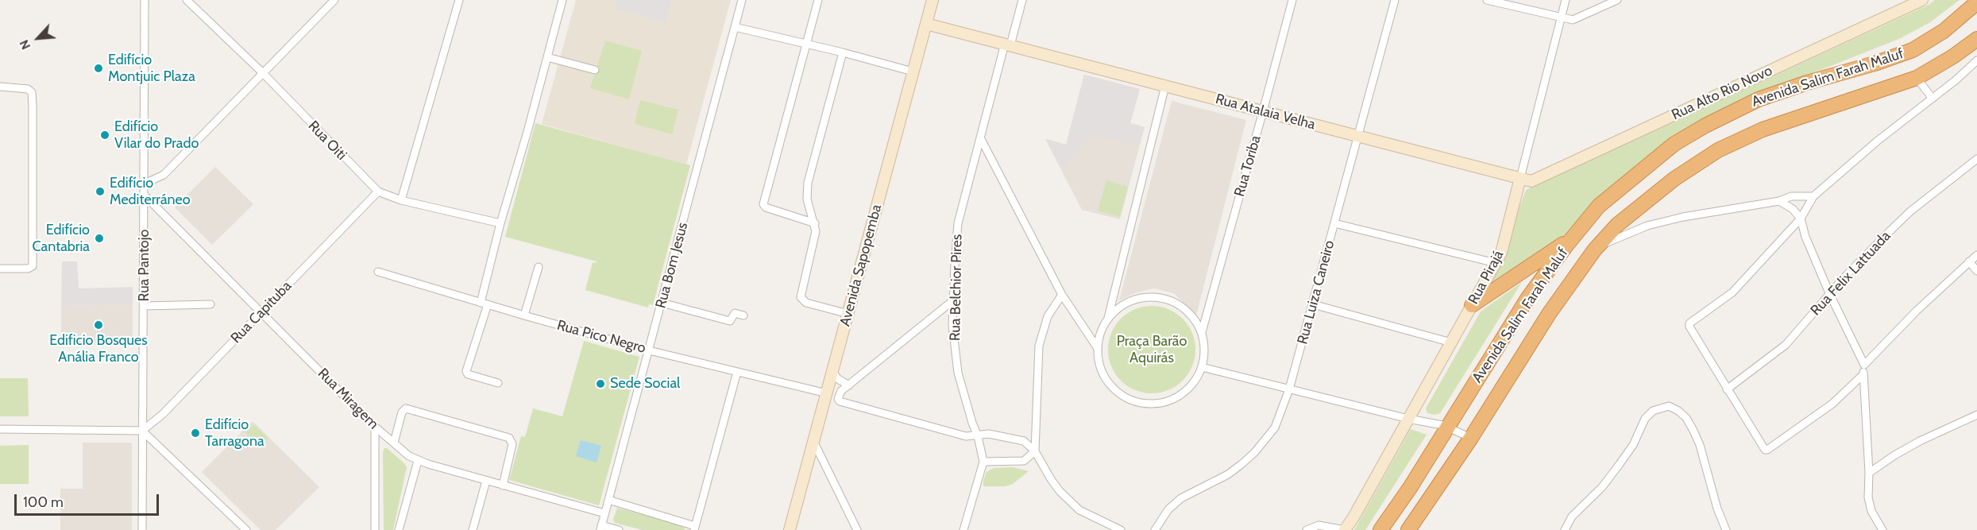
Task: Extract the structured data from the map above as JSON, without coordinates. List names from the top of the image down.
{
  "streets": {
    "highway": ["Avenida Salim Farah Maluf"],
    "street": [
      "Rua Alto Rio Novo",
      "Rua Atalaia Velha",
      "Rua Oiti",
      "Rua Toriba",
      "Rua Pantojo",
      "Rua Bom Jesus",
      "Avenida Sapopemba",
      "Rua Felix Lattuada",
      "Rua Pirajá",
      "Rua Belchior Pires",
      "Rua Luiza Caneiro",
      "Rua Capituba",
      "Rua Pico Negro",
      "Rua Miragem"
    ]
  },
  "crossings": [
    ["Rua Alto Rio Novo", "Rua Atalaia Velha"],
    ["Rua Alto Rio Novo", "Rua Pirajá"],
    ["Rua Atalaia Velha", "Rua Toriba"],
    ["Rua Atalaia Velha", "Avenida Sapopemba"],
    ["Rua Atalaia Velha", "Rua Pirajá"],
    ["Rua Atalaia Velha", "Rua Belchior Pires"],
    ["Rua Atalaia Velha", "Rua Luiza Caneiro"],
    ["Rua Oiti", "Rua Capituba"],
    ["Rua Pantojo", "Rua Capituba"],
    ["Rua Pantojo", "Rua Miragem"],
    ["Rua Bom Jesus", "Rua Pico Negro"],
    ["Rua Bom Jesus", "Rua Miragem"],
    ["Avenida Sapopemba", "Rua Pico Negro"],
    ["Rua Capituba", "Rua Miragem"]
  ],
  "parks": ["Praça Barão Aquirás"],
  "places": [
    "Edifício Montjuic Plaza",
    "Edifício Vilar do Prado",
    "Edifício Mediterráneo",
    "Edifício Cantabria",
    "Edificio Bosques Anália Franco",
    "Sede Social",
    "Edifício Tarragona"
  ],
  "scale_bar": "100 m",
  "north": "bottom left"
}
